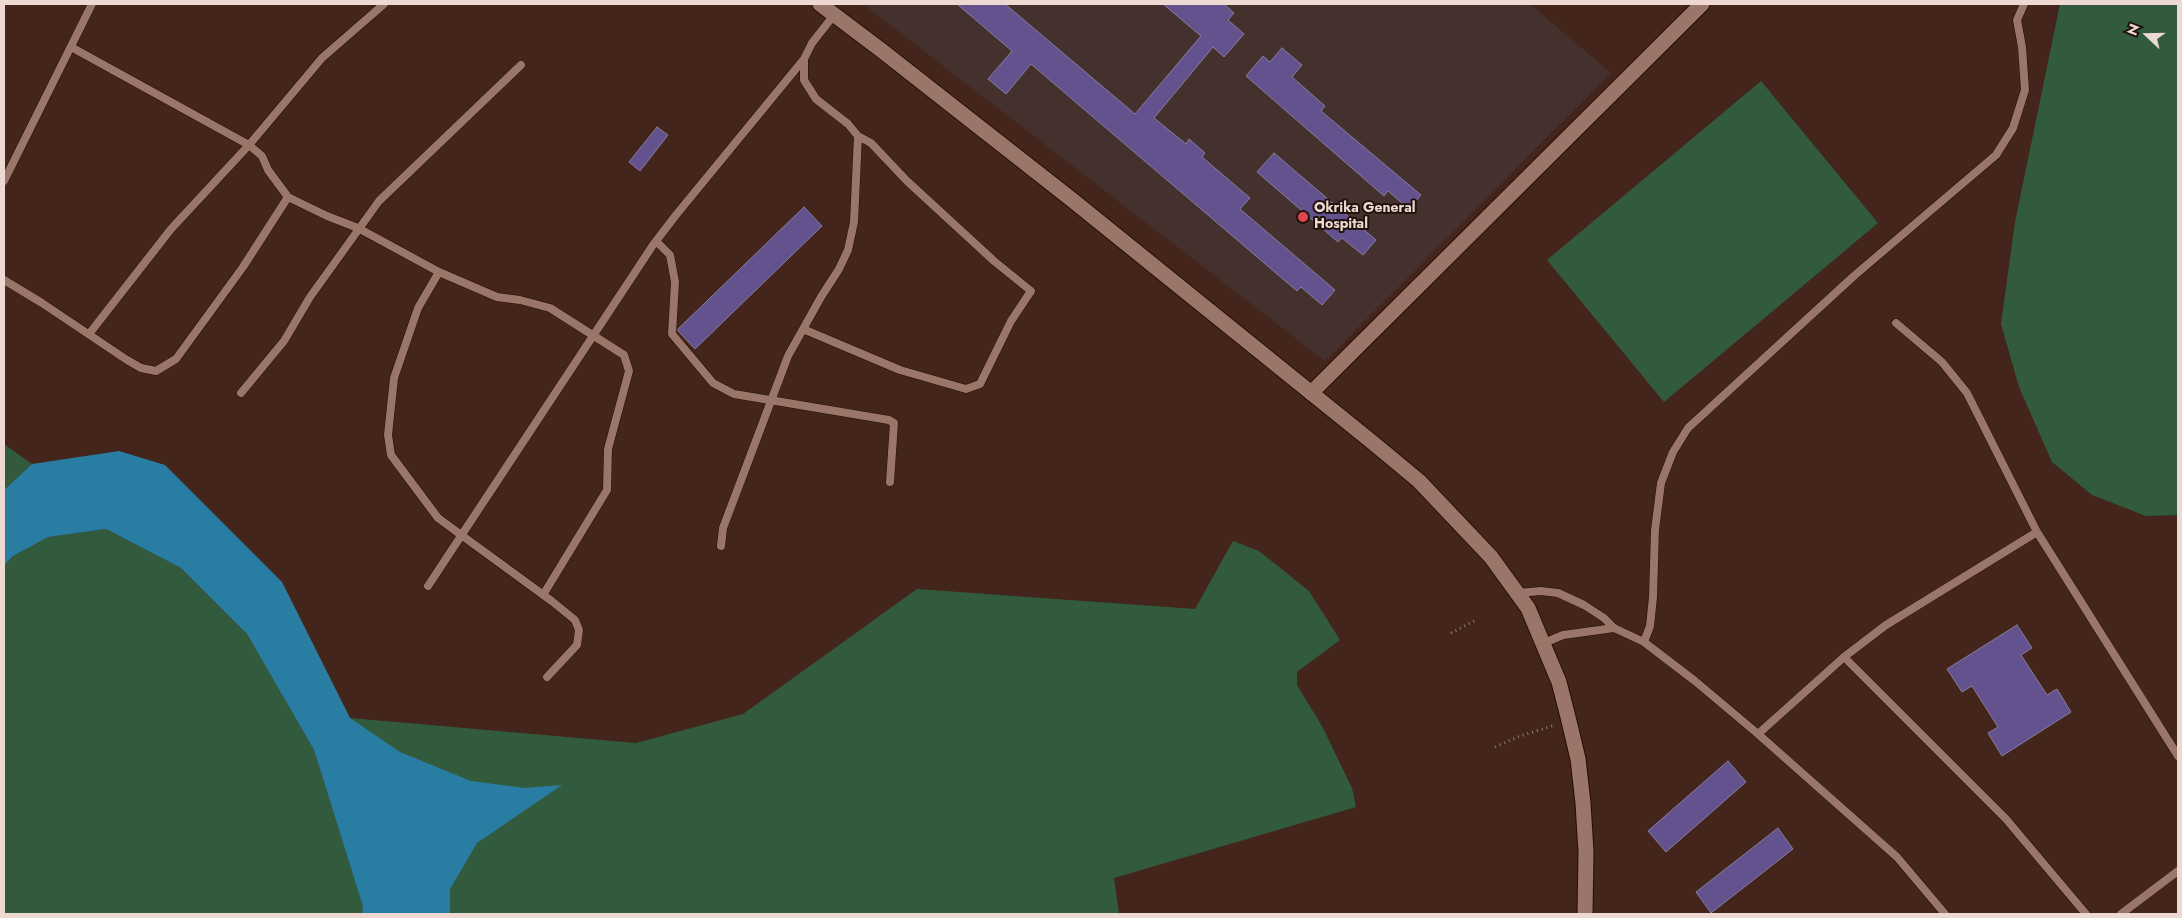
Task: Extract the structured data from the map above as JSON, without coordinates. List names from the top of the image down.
{
  "places": ["Okrika General Hospital"],
  "north": "left"
}
